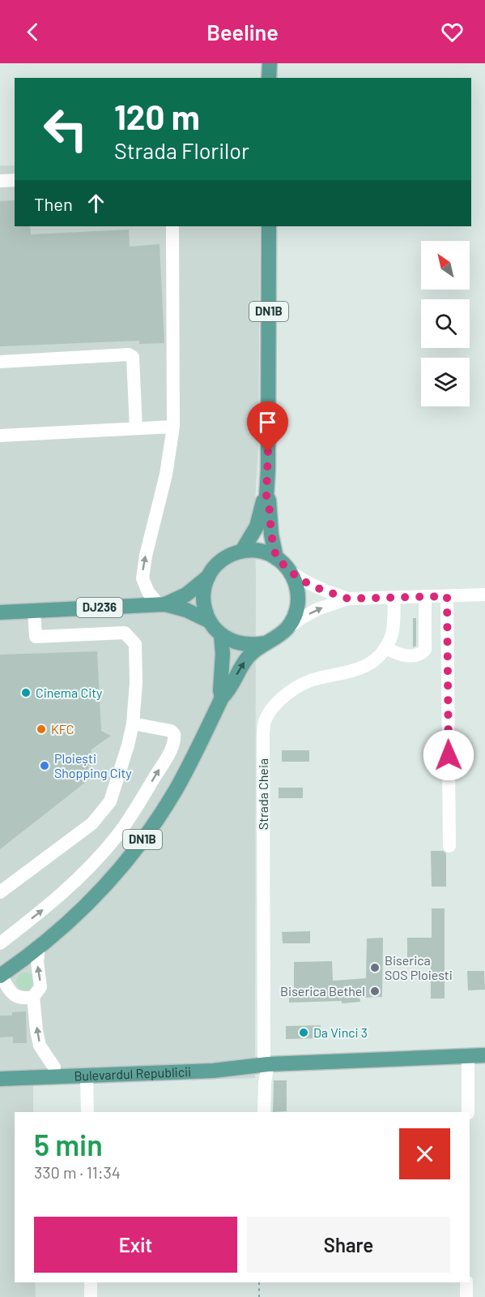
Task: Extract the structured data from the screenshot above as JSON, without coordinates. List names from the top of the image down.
{
  "streets": {
    "main road": ["DN1B", "DJ236", "Bulevardul Republicii"],
    "street": ["Strada Cheia"]
  },
  "crossings": [
    ["DN1B", "DJ236"],
    ["Strada Cheia", "Bulevardul Republicii"]
  ],
  "places": [
    "Cinema City",
    "KFC",
    "Ploiești Shopping City",
    "Biserica SOS Ploiesti",
    "Biserica Bethel",
    "Da Vinci 3"
  ],
  "north": "top left",
  "page": {
    "header": "Beeline",
    "turn": ["120 m", "Strada Florilor"],
    "then": "Then",
    "heading": ["5 min", "330 m · 11:34"],
    "buttons": ["Exit", "Share"]
  }
}
